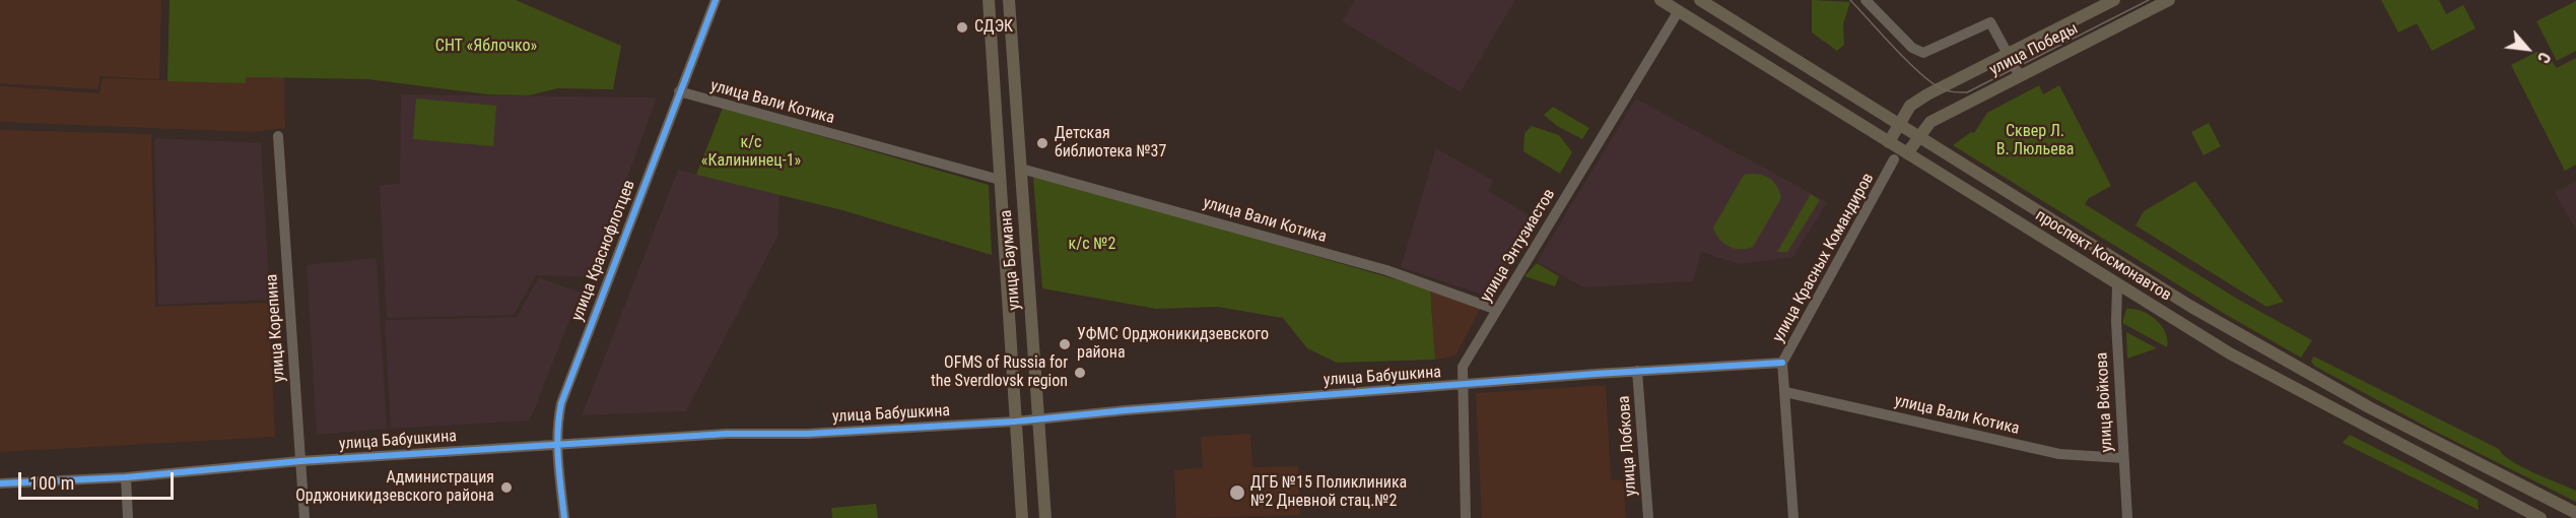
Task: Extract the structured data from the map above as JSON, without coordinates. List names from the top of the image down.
{
  "streets": {
    "main road": ["улица Победы", "проспект Космонавтов", "улица Баумана"],
    "street": [
      "улица Вали Котика",
      "улица Энтузиастов",
      "улица Краснофлотцев",
      "улица Красных Командиров",
      "улица Корепина",
      "улица Бабушкина",
      "улица Войкова",
      "улица Лобкова"
    ]
  },
  "crossings": [
    ["улица Победы", "проспект Космонавтов"],
    ["улица Вали Котика", "улица Энтузиастов"],
    ["улица Вали Котика", "улица Краснофлотцев"],
    ["улица Вали Котика", "улица Красных Командиров"],
    ["улица Вали Котика", "улица Баумана"],
    ["улица Вали Котика", "улица Войкова"],
    ["улица Энтузиастов", "проспект Космонавтов"],
    ["улица Энтузиастов", "улица Бабушкина"],
    ["улица Краснофлотцев", "улица Бабушкина"],
    ["проспект Космонавтов", "улица Войкова"],
    ["улица Красных Командиров", "улица Бабушкина"],
    ["улица Баумана", "улица Бабушкина"],
    ["улица Корепина", "улица Бабушкина"],
    ["улица Бабушкина", "улица Лобкова"]
  ],
  "parks": [
    "СНТ «Яблочко»",
    "Сквер Л. В. Люльева",
    "к/с «Калининец-1»",
    "к/с №2"
  ],
  "places": [
    "СДЭК",
    "Детская библиотека №37",
    "УФМС Орджоникидзевского района",
    "OFMS of Russia for the Sverdlovsk region",
    "Администрация Орджоникидзевского района",
    "ДГБ №15 Поликлиника №2 Дневной стац.№2"
  ],
  "scale_bar": "100 m",
  "north": "bottom right"
}
